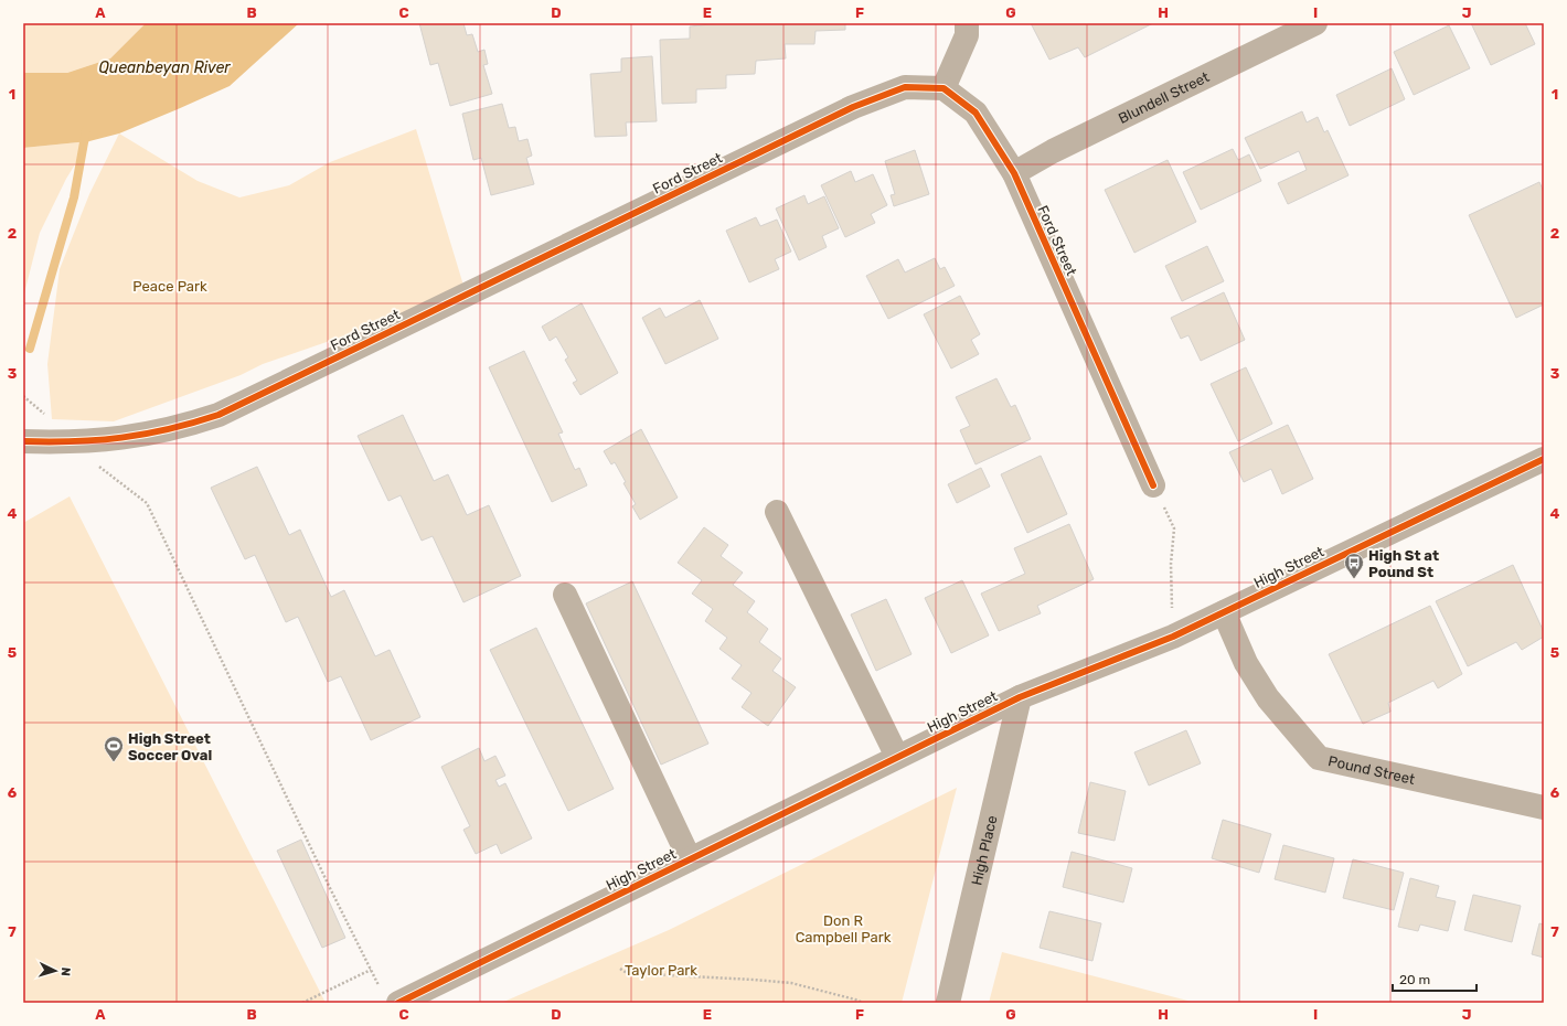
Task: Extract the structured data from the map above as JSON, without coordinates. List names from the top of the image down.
{
  "streets": {
    "street": [
      "Blundell Street",
      "Ford Street",
      "High Street",
      "Pound Street",
      "High Place"
    ]
  },
  "crossings": [
    ["Blundell Street", "Ford Street"],
    ["High Street", "Pound Street"],
    ["High Street", "High Place"]
  ],
  "water": ["Queanbeyan River"],
  "parks": ["Peace Park", "Don R Campbell Park", "Taylor Park"],
  "places": {
    "bus stop": ["High St at Pound St"],
    "sports": ["High Street Soccer Oval"]
  },
  "scale_bar": "20 m",
  "north": "right",
  "grid": {
    "columns": [
      "A",
      "B",
      "C",
      "D",
      "E",
      "F",
      "G",
      "H",
      "I",
      "J"
    ],
    "rows": [
      "1",
      "2",
      "3",
      "4",
      "5",
      "6",
      "7"
    ]
  }
}
